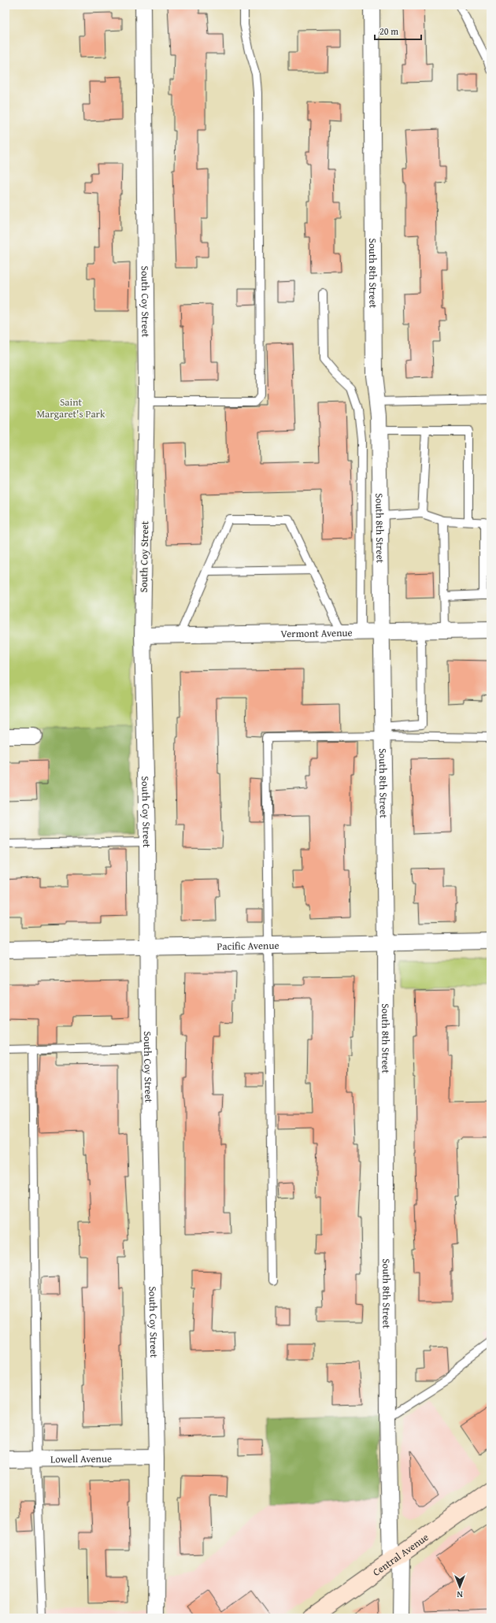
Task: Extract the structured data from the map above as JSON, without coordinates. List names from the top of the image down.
{
  "streets": {
    "main road": ["Central Avenue"],
    "street": [
      "South 8th Street",
      "South Coy Street",
      "Vermont Avenue",
      "Pacific Avenue",
      "Lowell Avenue"
    ]
  },
  "crossings": [
    ["South 8th Street", "Vermont Avenue"],
    ["South 8th Street", "Pacific Avenue"],
    ["South 8th Street", "Central Avenue"],
    ["South Coy Street", "Vermont Avenue"],
    ["South Coy Street", "Pacific Avenue"],
    ["South Coy Street", "Lowell Avenue"]
  ],
  "parks": ["Saint Margaret's Park"],
  "scale_bar": "20 m",
  "north": "bottom"
}
